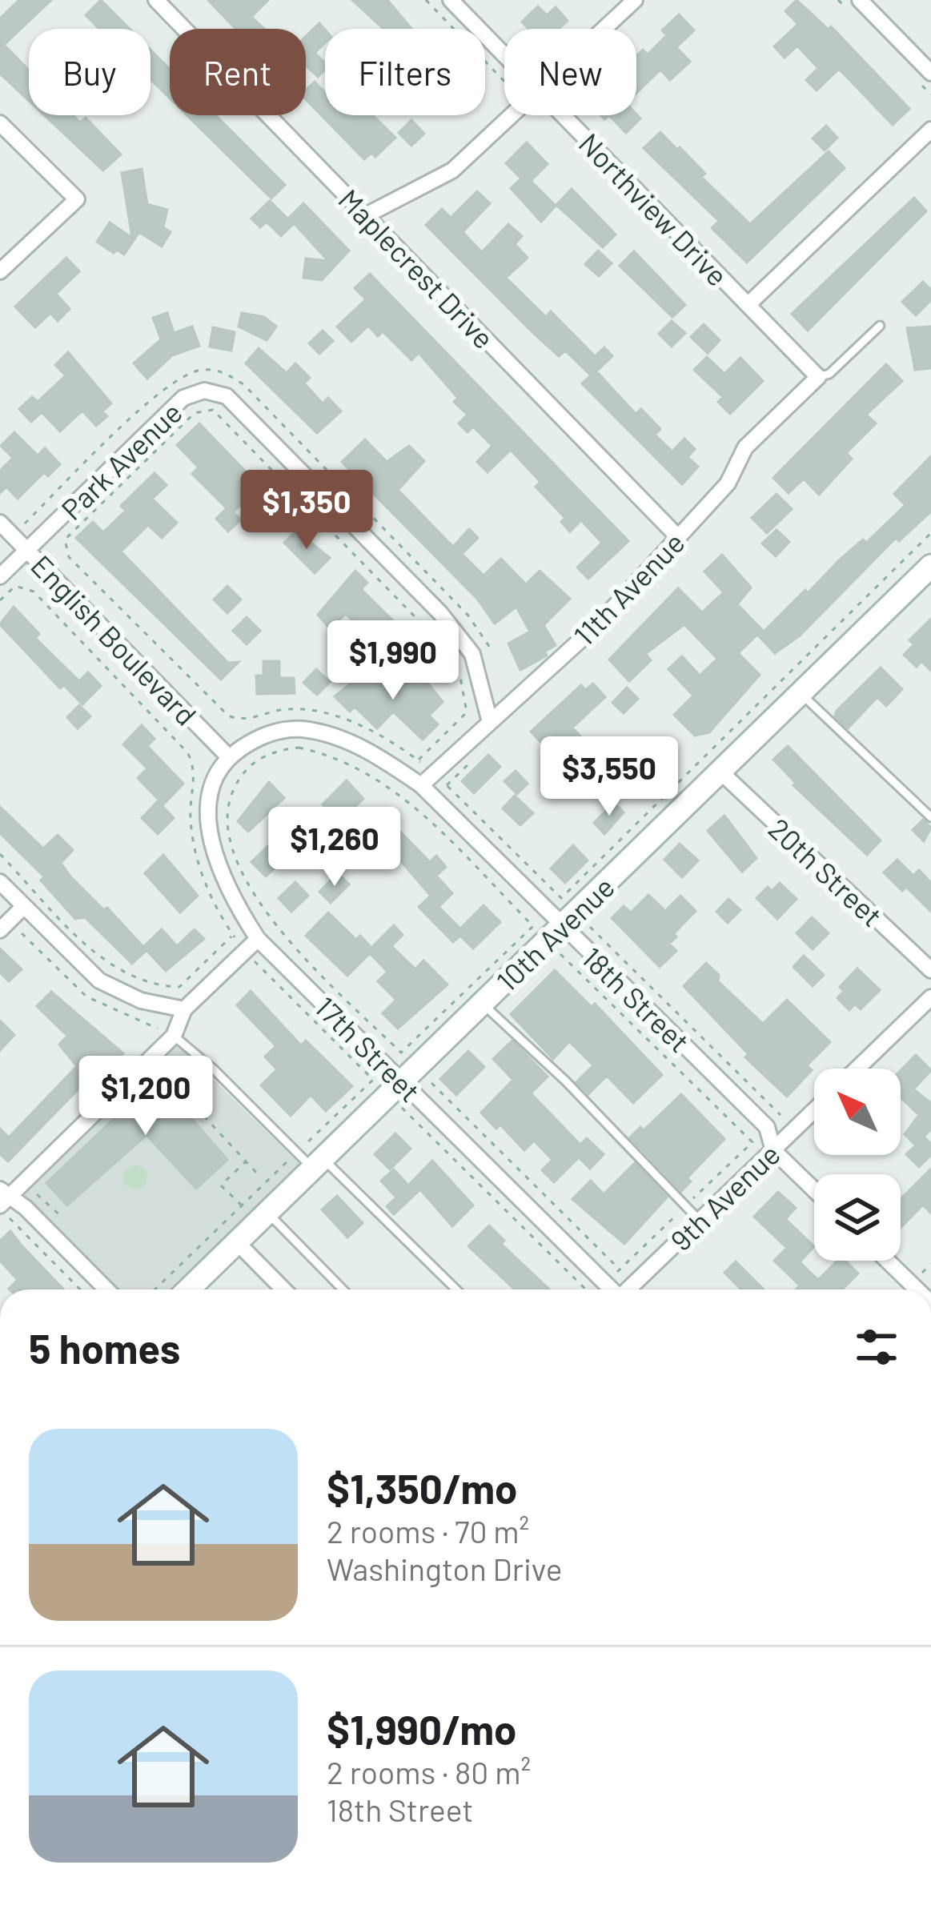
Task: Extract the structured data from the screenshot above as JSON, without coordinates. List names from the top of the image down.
{
  "streets": {
    "street": [
      "Northview Drive",
      "Maplecrest Drive",
      "Park Avenue",
      "11th Avenue",
      "English Boulevard",
      "20th Street",
      "10th Avenue",
      "18th Street",
      "17th Street",
      "9th Avenue"
    ]
  },
  "crossings": [
    ["Northview Drive", "11th Avenue"],
    ["Maplecrest Drive", "11th Avenue"],
    ["Park Avenue", "11th Avenue"],
    ["Park Avenue", "English Boulevard"],
    ["11th Avenue", "18th Street"],
    ["English Boulevard", "18th Street"],
    ["English Boulevard", "17th Street"],
    ["20th Street", "10th Avenue"],
    ["10th Avenue", "18th Street"],
    ["10th Avenue", "17th Street"],
    ["18th Street", "17th Street"],
    ["18th Street", "9th Avenue"]
  ],
  "north": "top left",
  "page": {
    "chip": [
      "Buy",
      "Rent",
      "Filters",
      "New"
    ],
    "price": [
      "$1,350",
      "$1,990",
      "$3,550",
      "$1,260",
      "$1,200"
    ],
    "heading": "5 homes",
    "list": [
      {
        "name": "$1,350/mo",
        "note": "2 rooms · 70 m² · Washington Drive"
      },
      {
        "name": "$1,990/mo",
        "note": "2 rooms · 80 m² · 18th Street"
      }
    ]
  }
}
